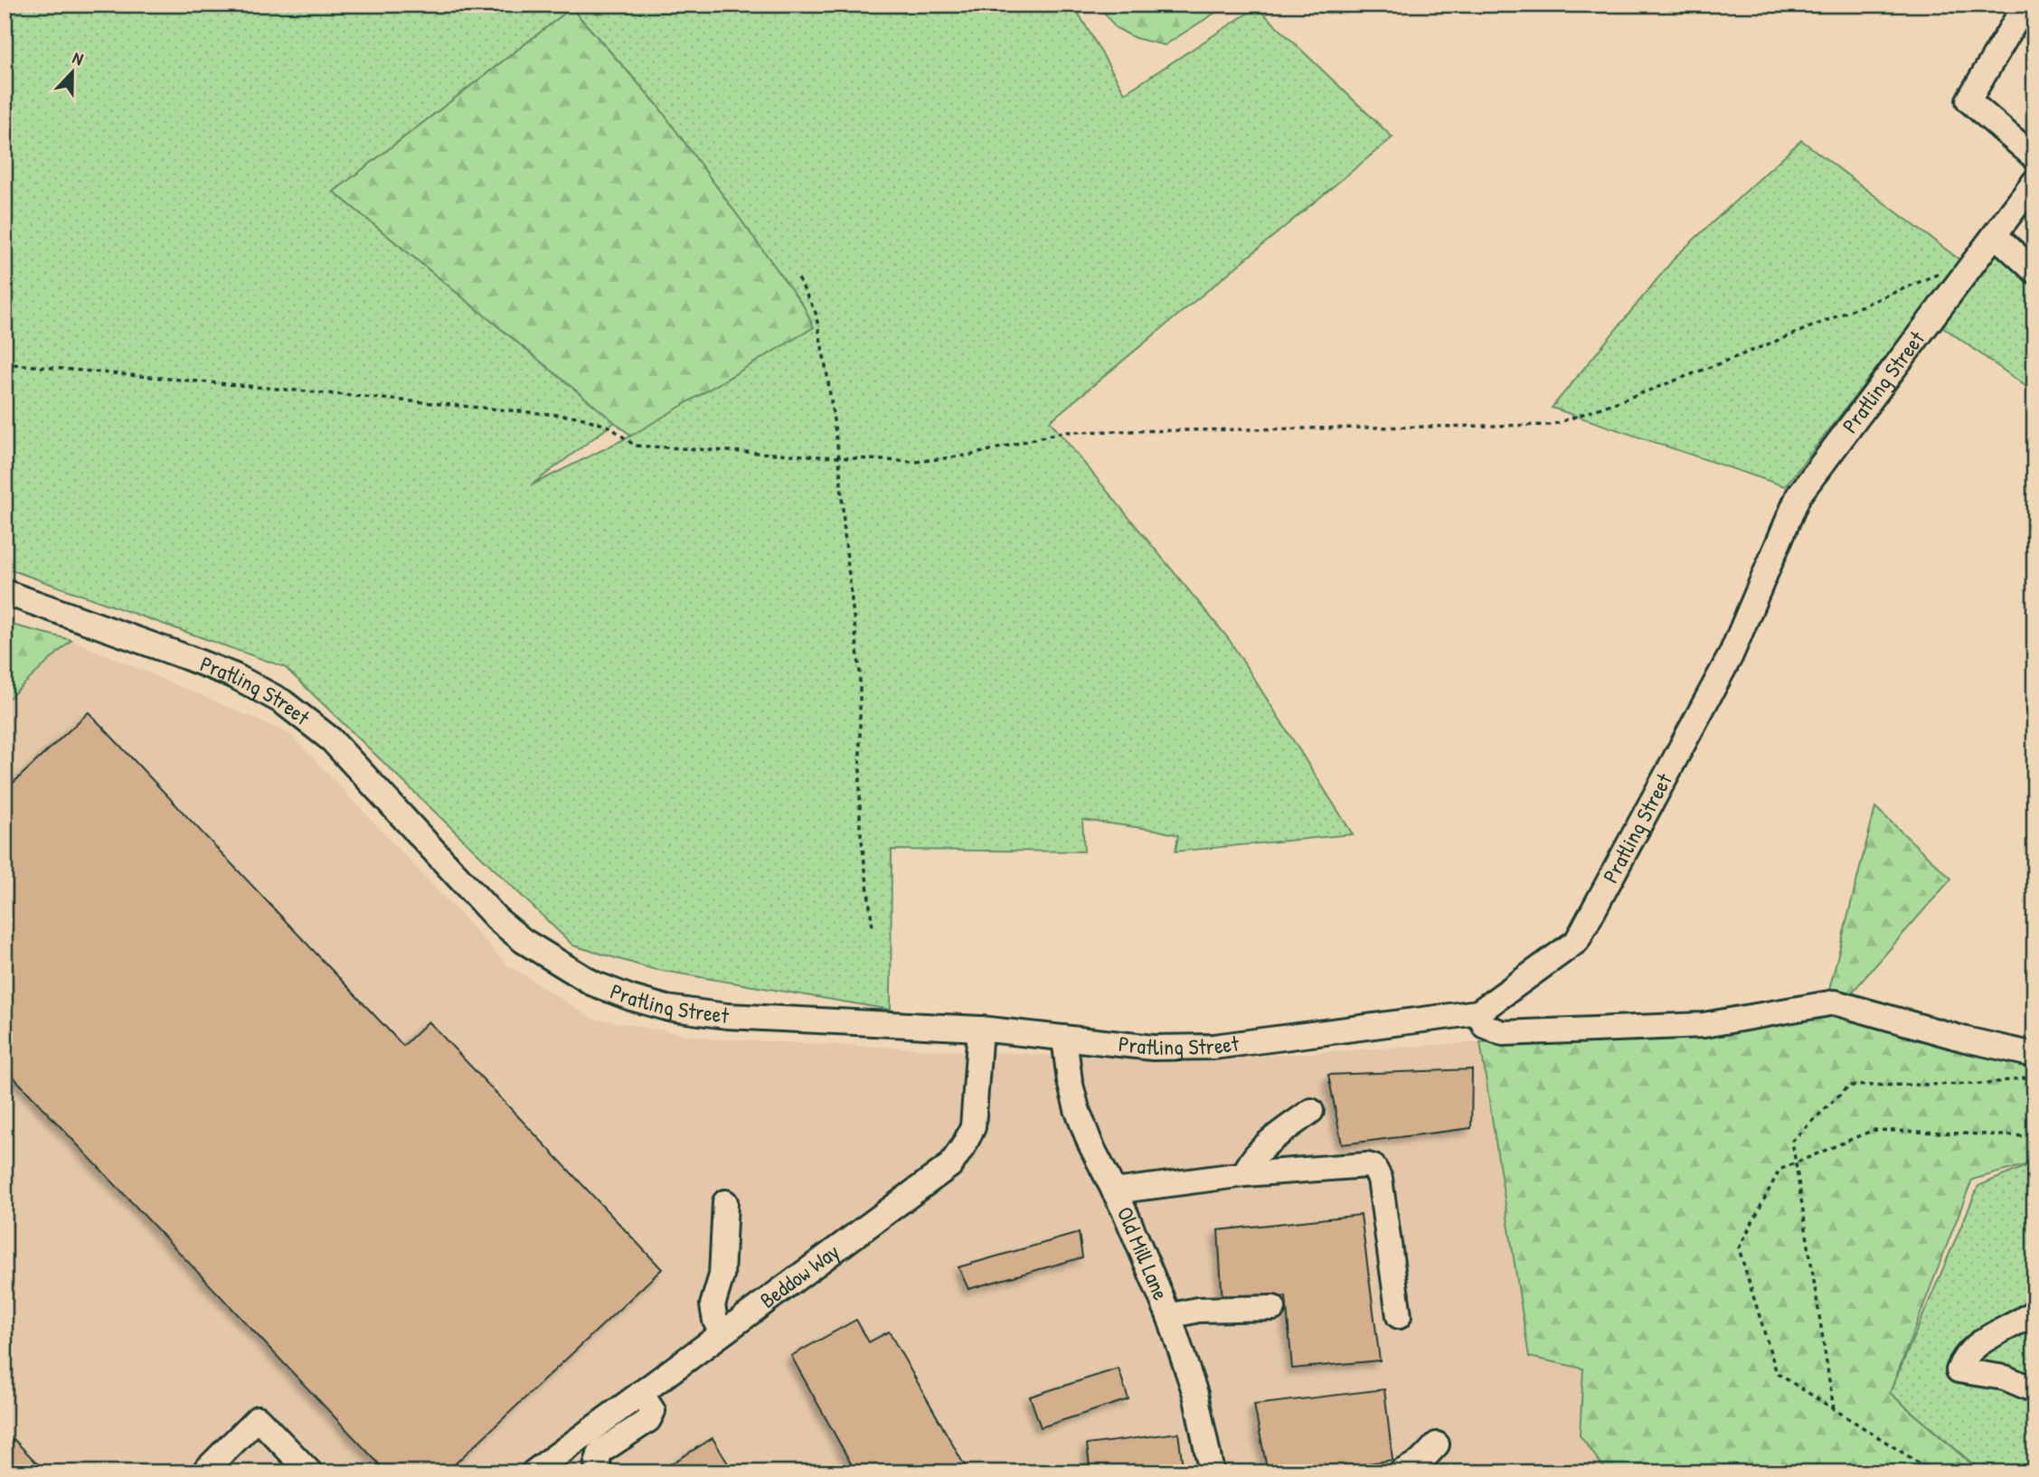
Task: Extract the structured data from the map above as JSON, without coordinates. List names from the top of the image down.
{
  "streets": {
    "street": ["Pratling Street", "Old Mill Lane", "Beddow Way"]
  },
  "crossings": [
    ["Pratling Street", "Old Mill Lane"],
    ["Pratling Street", "Beddow Way"]
  ],
  "north": "top"
}
